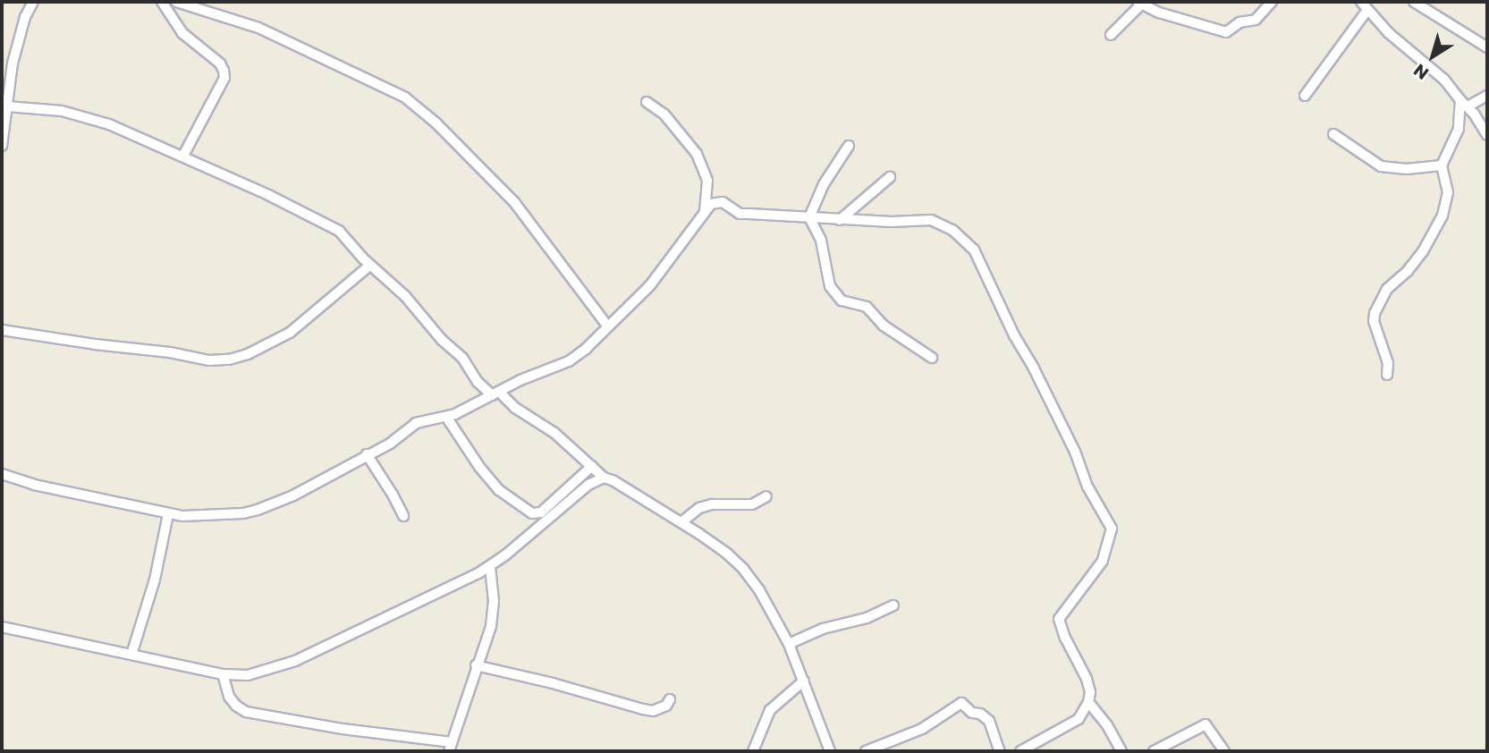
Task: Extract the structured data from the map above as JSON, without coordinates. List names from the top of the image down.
{
  "north": "bottom left"
}
